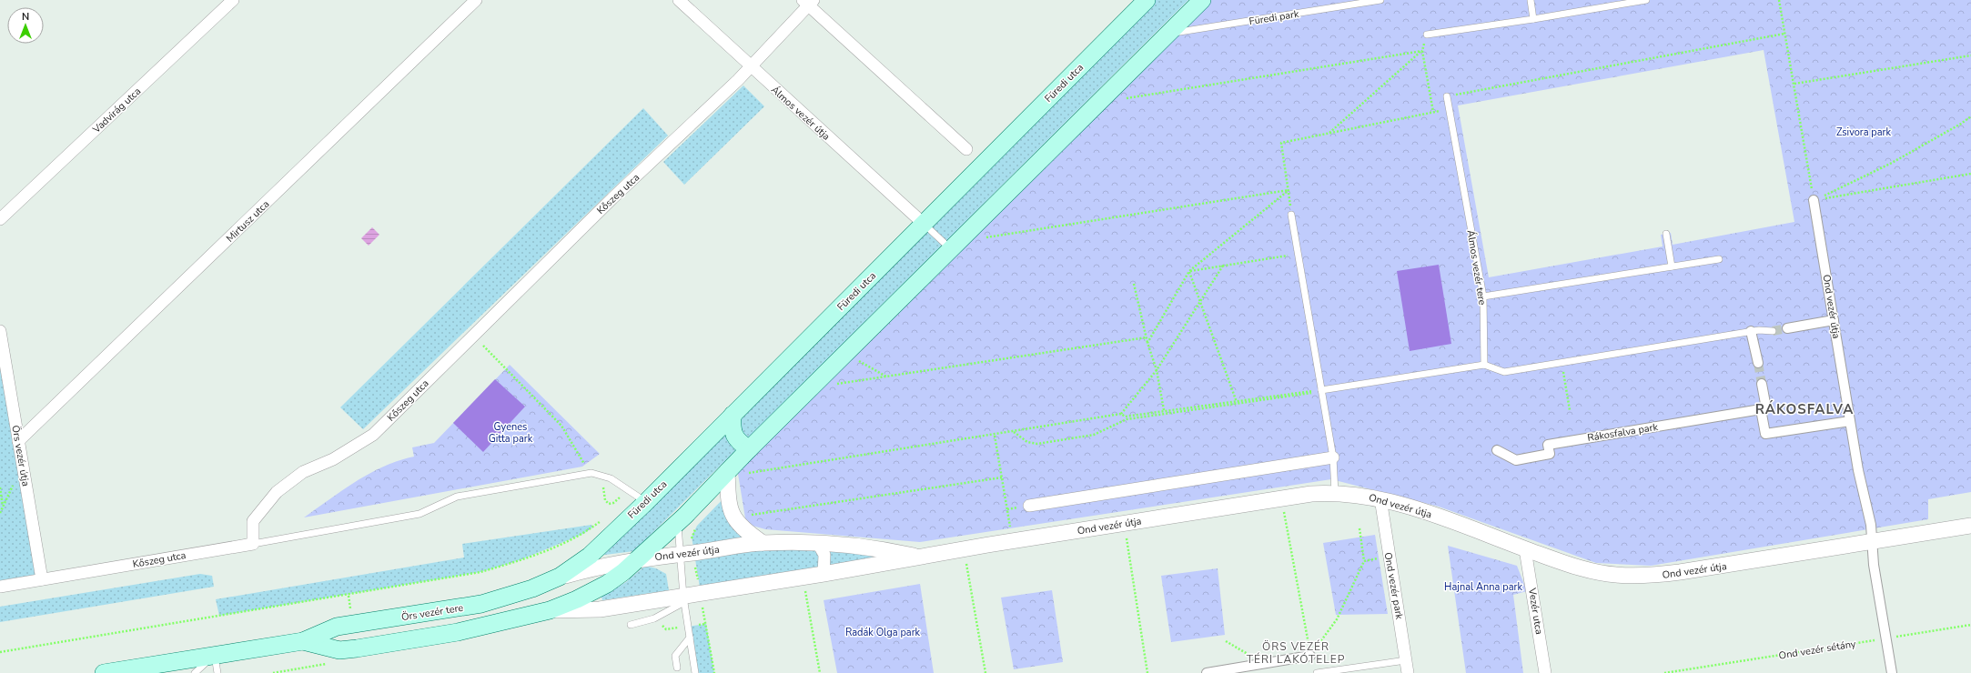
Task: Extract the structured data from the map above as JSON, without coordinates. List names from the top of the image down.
{
  "streets": {
    "main road": ["Füredi utca", "Örs vezér tere"],
    "street": [
      "Vadvirág utca",
      "Álmos vezér útja",
      "Kőszeg utca",
      "Mirtusz utca",
      "Ond vezér útja",
      "Rákosfalva park",
      "Örs vezér útja",
      "Ond vezér park",
      "Vezér utca"
    ],
    "lane": ["Füredi park", "Álmos vezér tere"],
    "path": ["Ond vezér sétány"]
  },
  "crossings": [
    ["Füredi utca", "Álmos vezér útja"],
    ["Füredi utca", "Ond vezér útja"],
    ["Füredi utca", "Örs vezér tere"],
    ["Álmos vezér útja", "Kőszeg utca"],
    ["Kőszeg utca", "Örs vezér útja"],
    ["Mirtusz utca", "Örs vezér útja"],
    ["Ond vezér útja", "Ond vezér park"],
    ["Ond vezér útja", "Vezér utca"],
    ["Ond vezér útja", "Örs vezér tere"]
  ],
  "districts": ["RÁKOSFALVA", "ÖRS VEZÉR TÉRI LAKÓTELEP"],
  "parks": [
    "Zsivora park",
    "Gyenes Gitta park",
    "Hajnal Anna park",
    "Radák Olga park"
  ],
  "north": "top"
}
